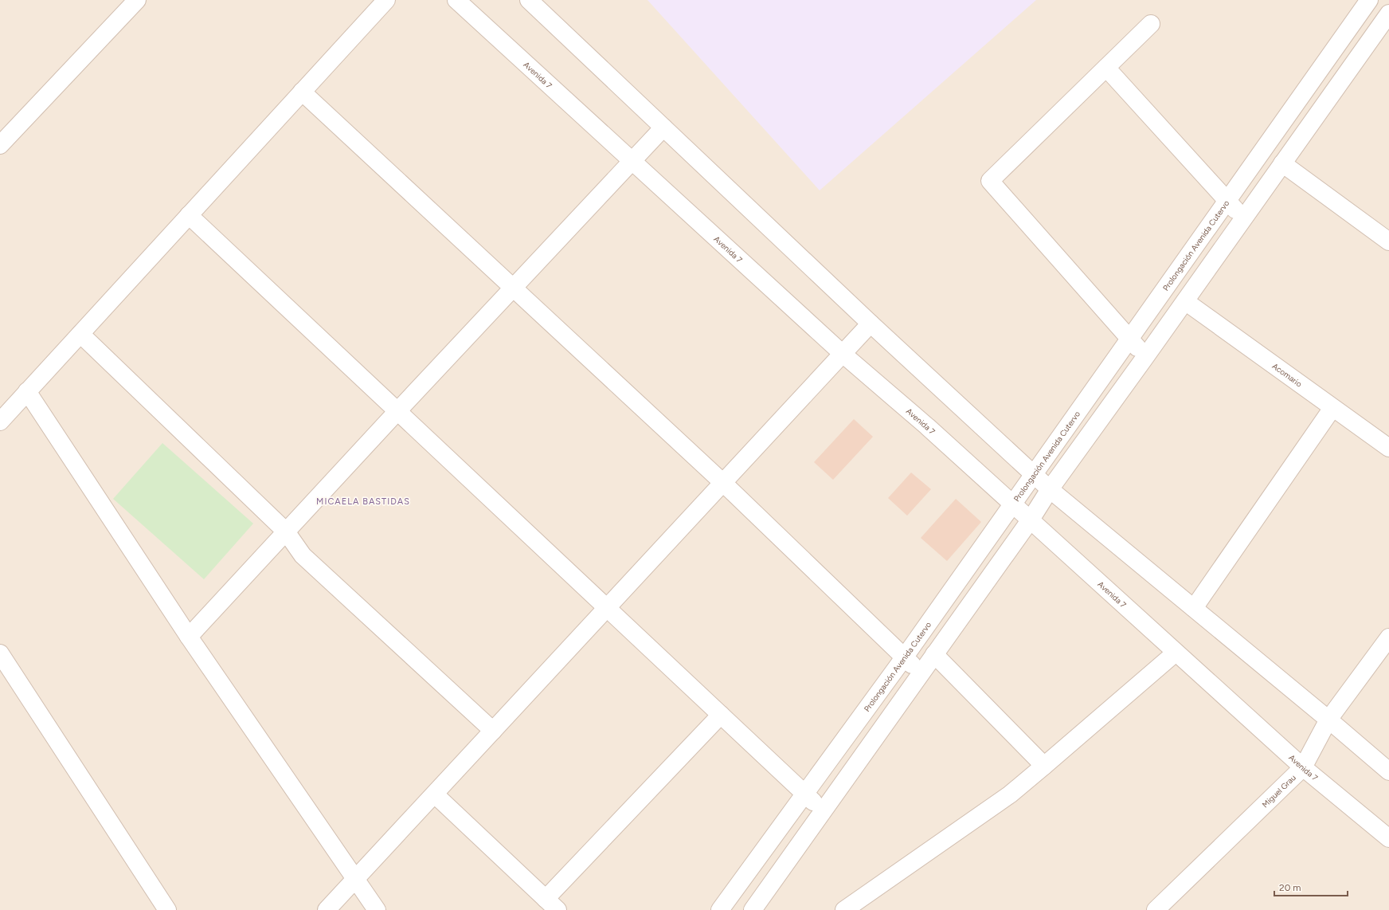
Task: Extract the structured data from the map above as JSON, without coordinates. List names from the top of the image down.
{
  "streets": {
    "street": [
      "Avenida 7",
      "Prolongación Avenida Cutervo",
      "Acomario",
      "Miguel Grau"
    ]
  },
  "crossings": [
    ["Avenida 7", "Prolongación Avenida Cutervo"],
    ["Avenida 7", "Miguel Grau"]
  ],
  "districts": ["MICAELA BASTIDAS"],
  "scale_bar": "20 m"
}
